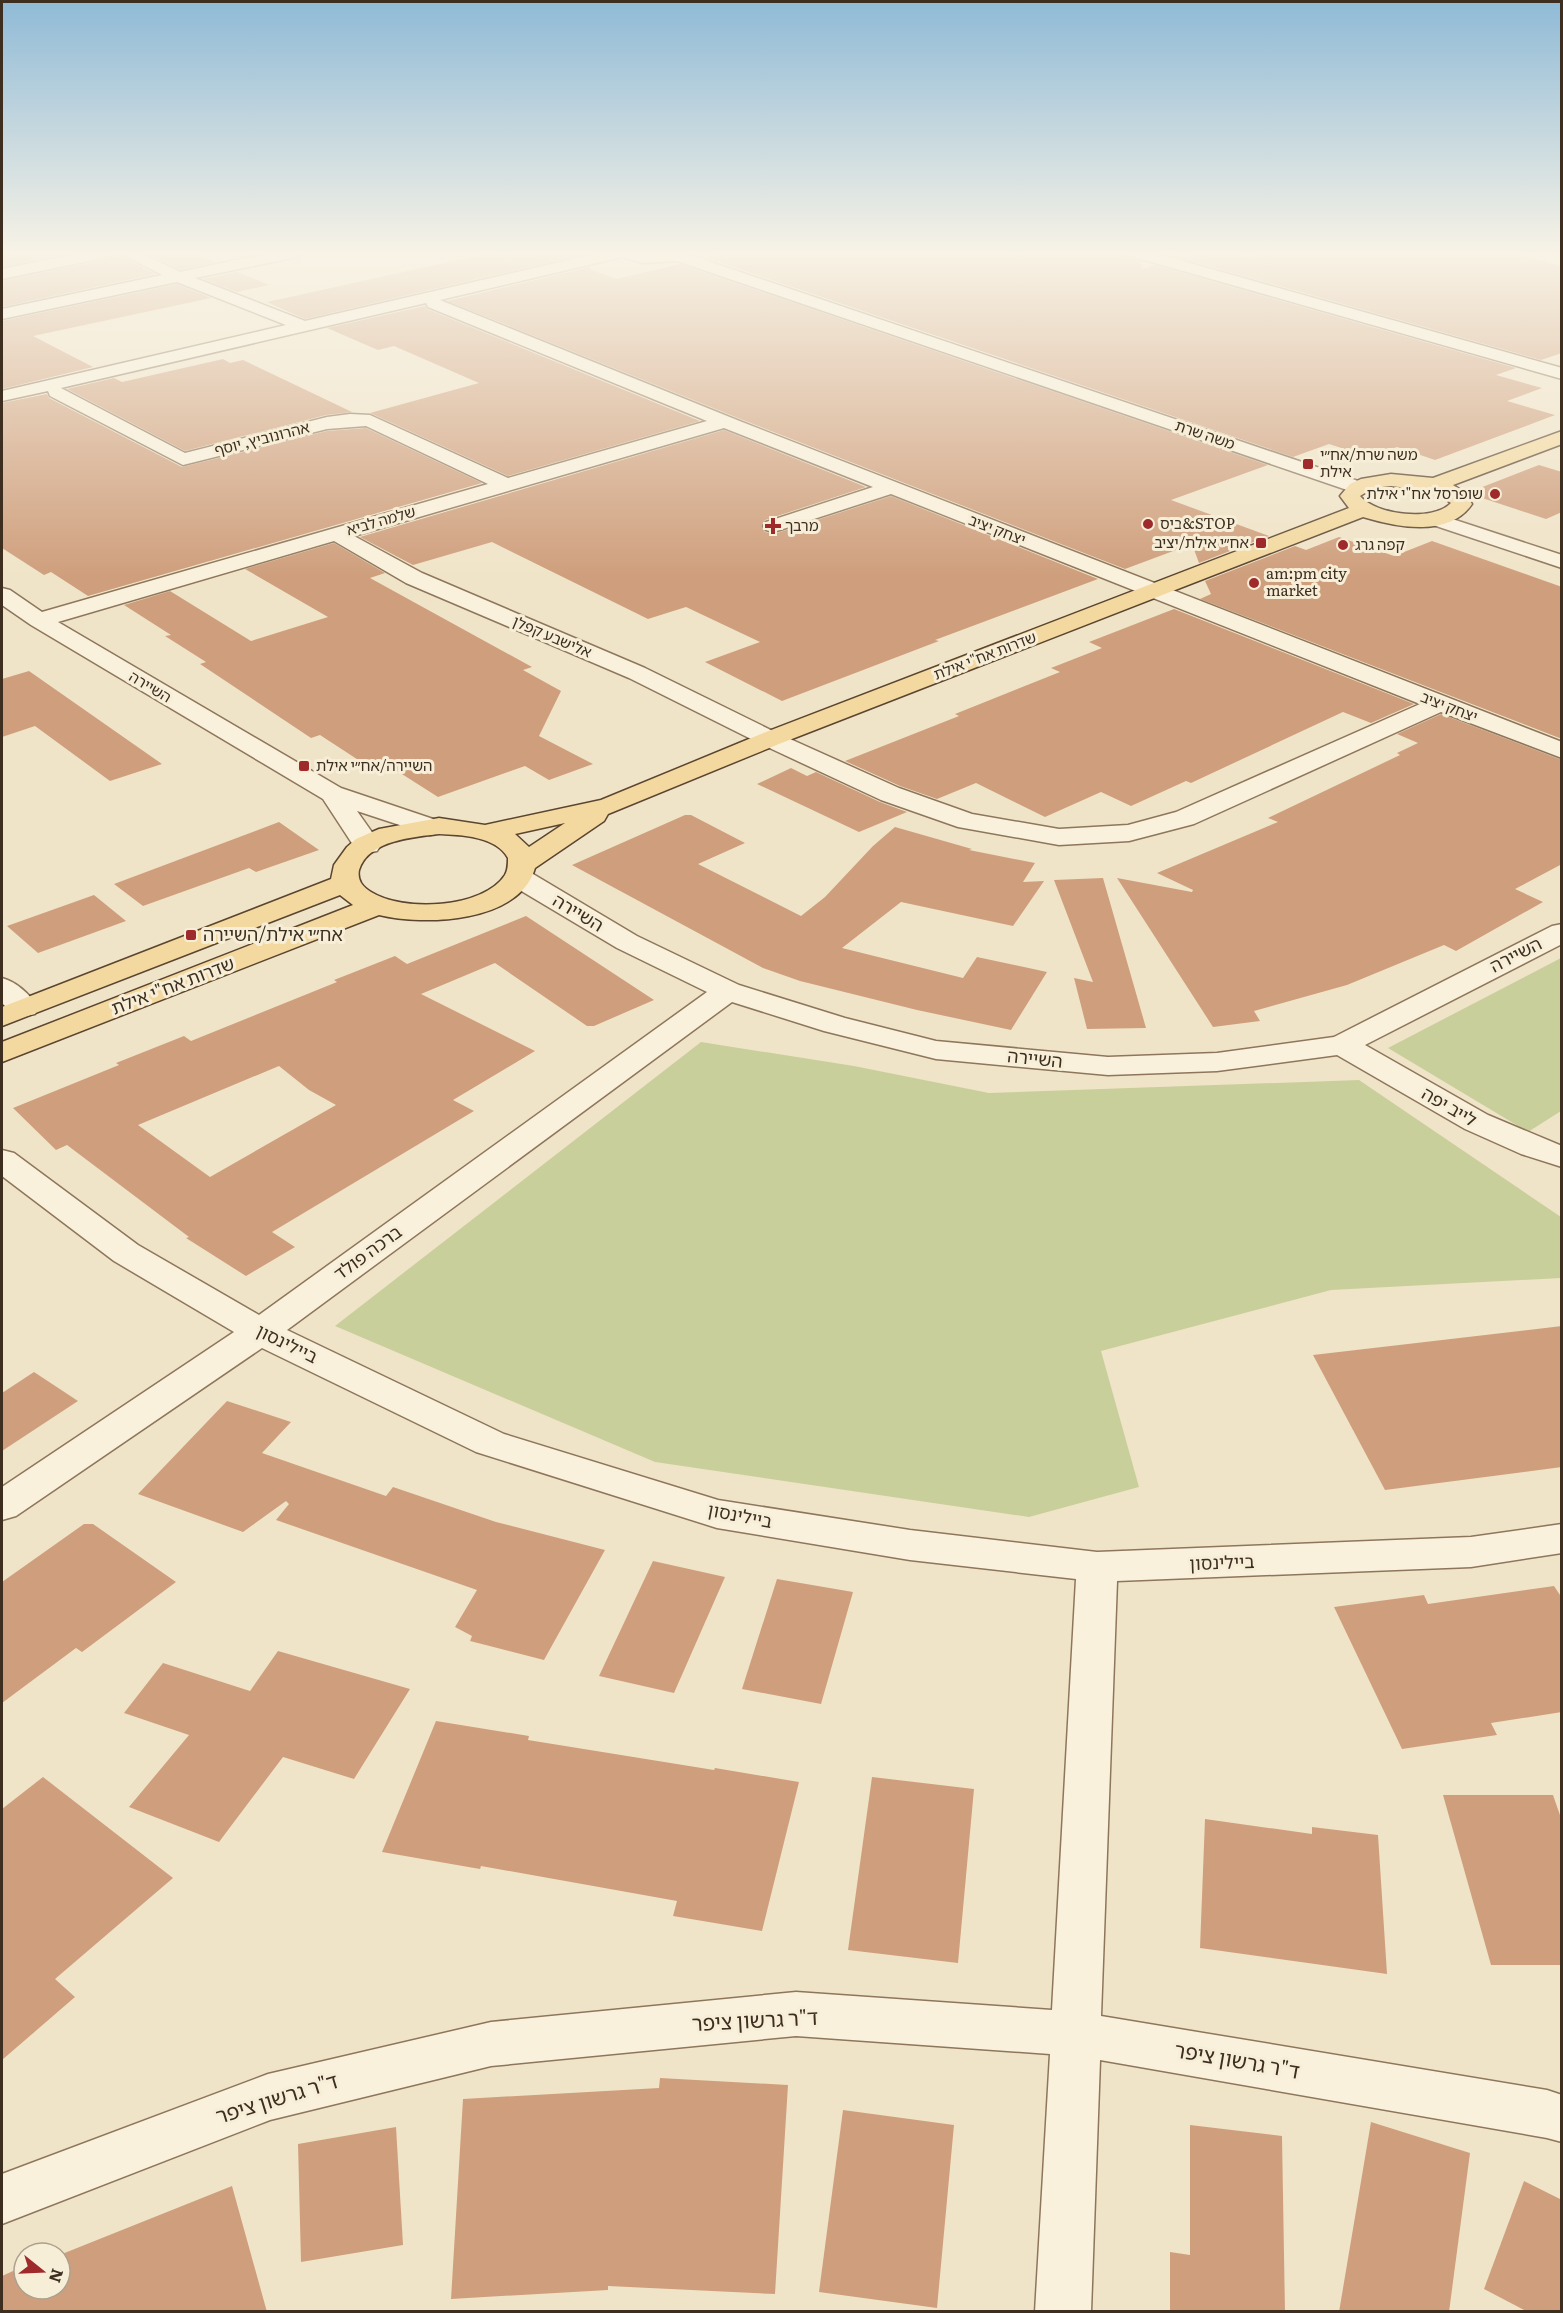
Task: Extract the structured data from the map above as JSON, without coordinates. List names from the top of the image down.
{
  "streets": {
    "main road": ["שדרות אח\"י אילת"],
    "street": [
      "משה שרת",
      "אהרונוביץ, יוסף",
      "שלמה לביא",
      "יצחק יציב",
      "אלישבע קפלן",
      "השיירה",
      "לייב יפה",
      "ברכה פולד",
      "ביילינסון",
      "ד\"ר גרשון ציפר"
    ]
  },
  "crossings": [
    ["משה שרת", "שדרות אח\"י אילת"],
    ["אהרונוביץ, יוסף", "שלמה לביא"],
    ["שלמה לביא", "יצחק יציב"],
    ["שלמה לביא", "אלישבע קפלן"],
    ["שלמה לביא", "השיירה"],
    ["יצחק יציב", "אלישבע קפלן"],
    ["יצחק יציב", "שדרות אח\"י אילת"],
    ["אלישבע קפלן", "שדרות אח\"י אילת"],
    ["שדרות אח\"י אילת", "השיירה"],
    ["השיירה", "לייב יפה"],
    ["השיירה", "ברכה פולד"],
    ["ברכה פולד", "ביילינסון"]
  ],
  "places": {
    "transit": [
      "משה שרת/אח״י אילת",
      "אח״י אילת/יציב",
      "השיירה/אח״י אילת",
      "אח״י אילת/השיירה"
    ],
    "other": [
      "שופרסל אח\"י אילת",
      "ביס&STOP",
      "קפה גרג",
      "am:pm city market"
    ],
    "health": ["מרבך"]
  },
  "north": "right"
}
